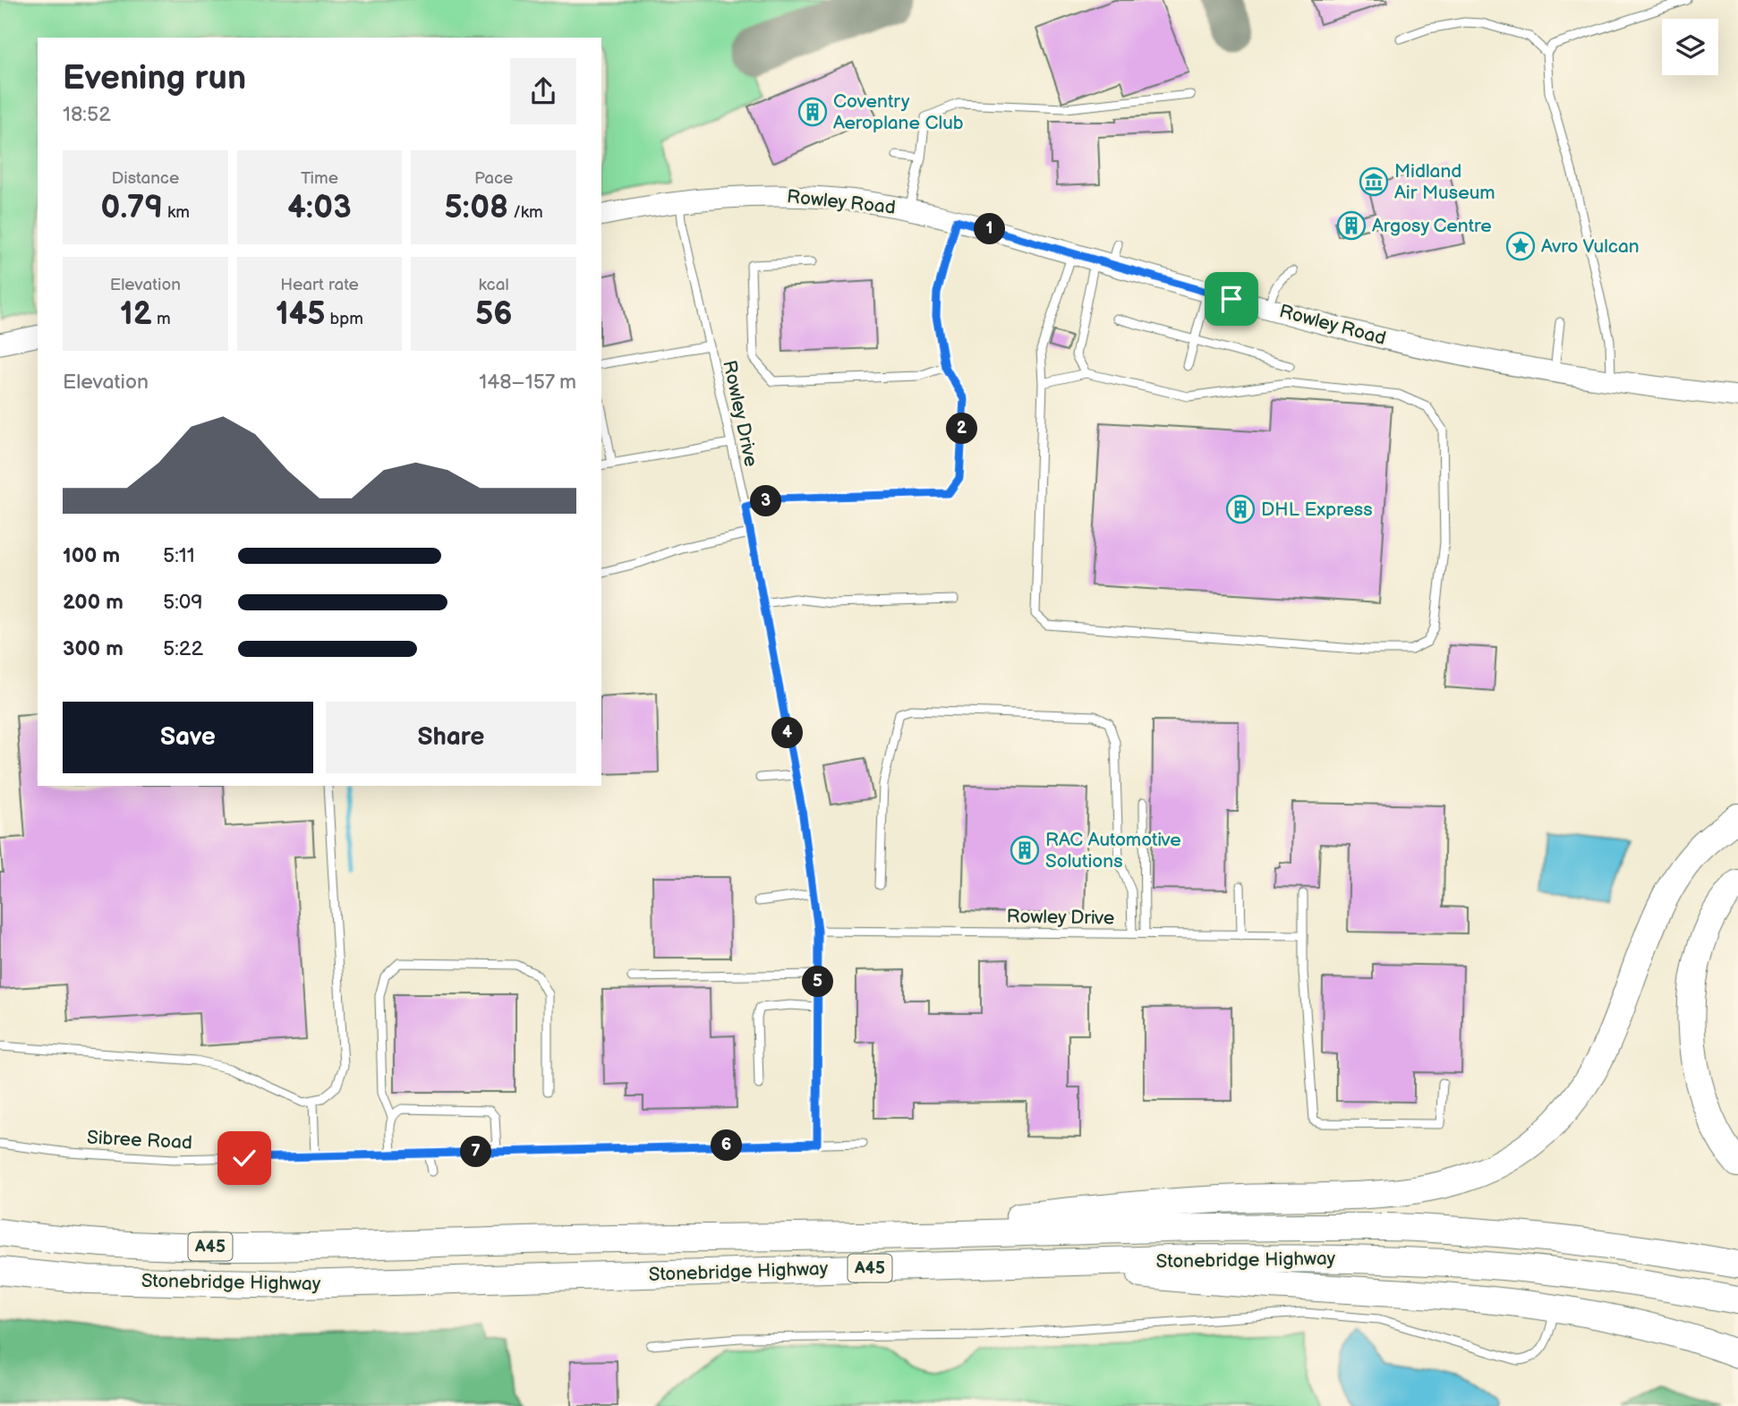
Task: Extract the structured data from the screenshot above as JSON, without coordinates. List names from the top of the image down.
{
  "streets": {
    "highway": ["A45", "Stonebridge Highway"],
    "street": ["Rowley Road"],
    "lane": ["Rowley Drive", "Sibree Road"]
  },
  "crossings": [
    ["Rowley Road", "Rowley Drive"],
    ["Rowley Drive", "Sibree Road"]
  ],
  "places": {
    "building": [
      "Coventry Aeroplane Club",
      "Argosy Centre",
      "DHL Express",
      "RAC Automotive Solutions"
    ],
    "museum": ["Midland Air Museum"],
    "place": ["Avro Vulcan"]
  },
  "page": {
    "heading": ["Evening run", "18:52"],
    "stats": [
      ["Distance", "0.79 km"],
      ["Time", "4:03"],
      ["Pace", "5:08 /km"],
      ["Elevation", "12 m"],
      ["Heart rate", "145 bpm"],
      ["kcal", "56"]
    ],
    "pins": [
      "1",
      "2",
      "3",
      "4",
      "5",
      "6",
      "7"
    ],
    "chart": ["Elevation", "148–157 m"],
    "list": [
      {
        "name": "100 m",
        "note": "5:11"
      },
      {
        "name": "200 m",
        "note": "5:09"
      },
      {
        "name": "300 m",
        "note": "5:22"
      }
    ],
    "buttons": ["Save", "Share"]
  }
}
